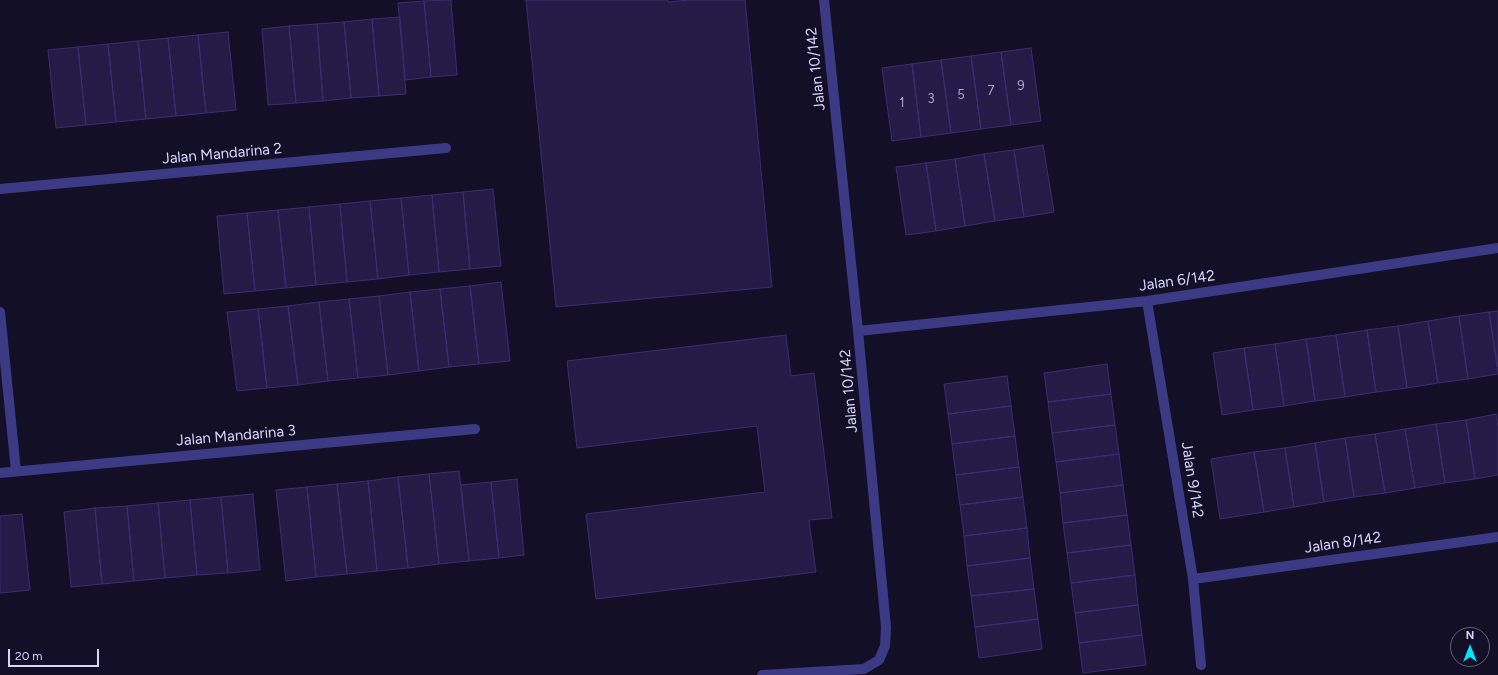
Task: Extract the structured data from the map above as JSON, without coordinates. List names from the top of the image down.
{
  "streets": {
    "street": [
      "Jalan 10/142",
      "Jalan Mandarina 2",
      "Jalan 6/142",
      "Jalan Mandarina 3",
      "Jalan 9/142",
      "Jalan 8/142"
    ]
  },
  "crossings": [
    ["Jalan 10/142", "Jalan 6/142"],
    ["Jalan 6/142", "Jalan 9/142"],
    ["Jalan 9/142", "Jalan 8/142"]
  ],
  "house_numbers": [
    "9",
    "7",
    "5",
    "3",
    "1"
  ],
  "scale_bar": "20 m",
  "north": "top"
}
